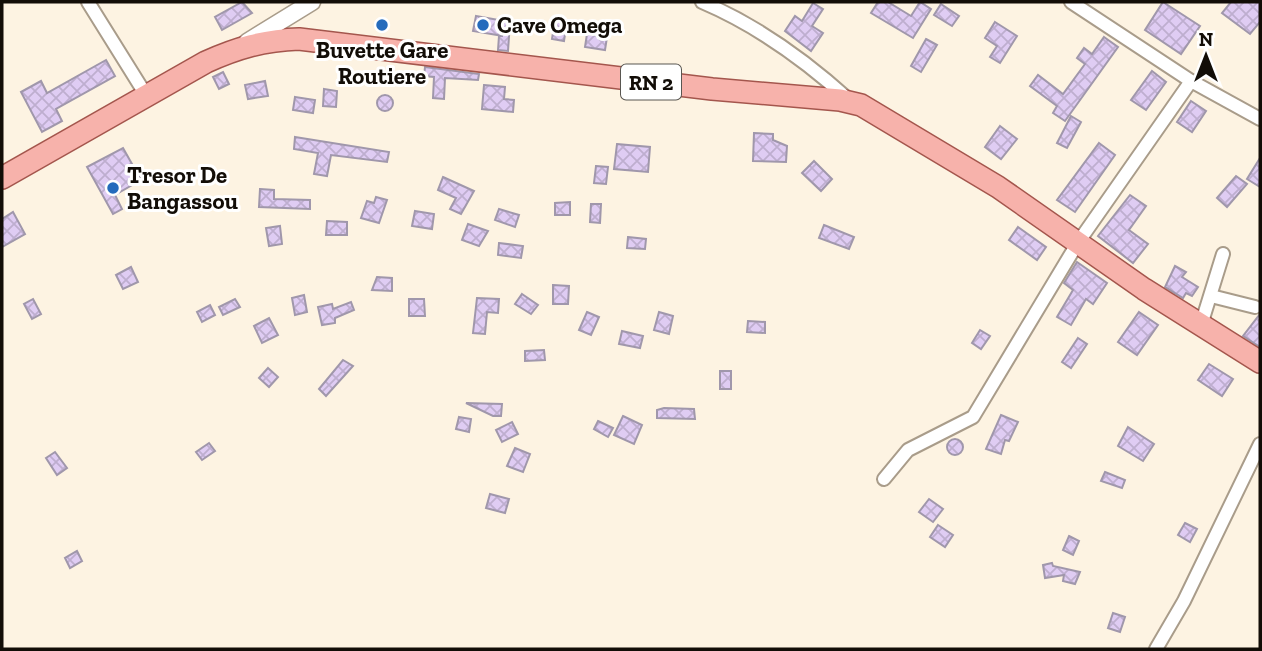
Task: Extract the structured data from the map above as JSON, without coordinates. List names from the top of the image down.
{
  "streets": {
    "main road": ["RN 2"]
  },
  "places": ["Buvette Gare Routiere", "Cave Omega", "Tresor De Bangassou"],
  "north": "top"
}
